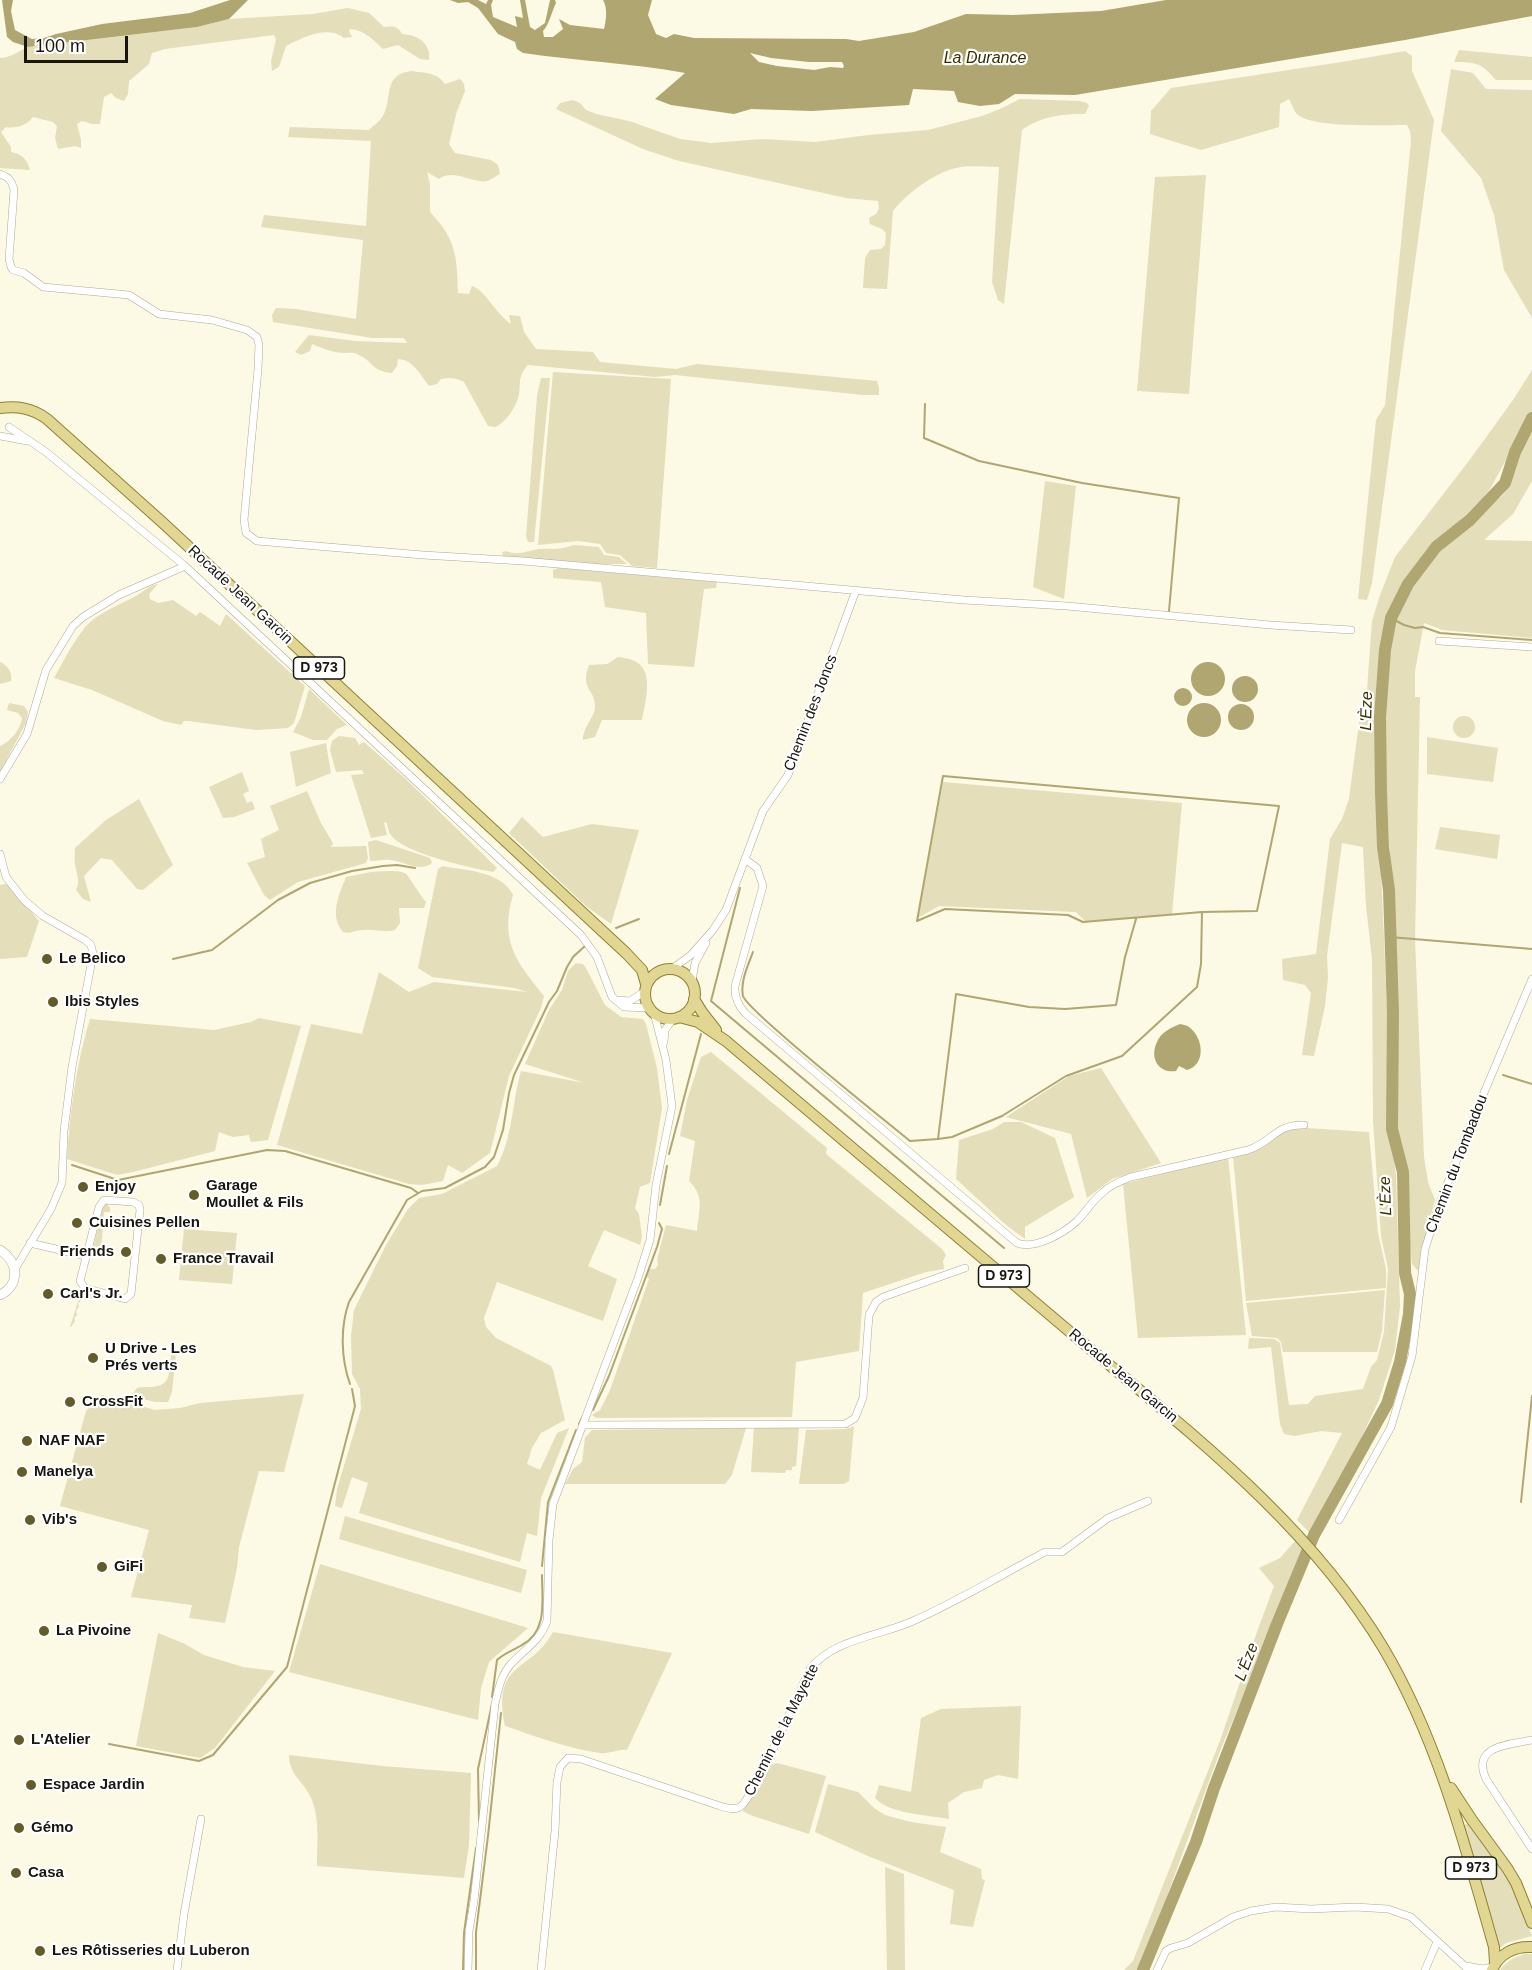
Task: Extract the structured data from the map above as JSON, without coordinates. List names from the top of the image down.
{
  "streets": {
    "main road": ["Rocade Jean Garcin", "D 973"],
    "street": ["Chemin des Joncs", "Chemin du Tombadou", "Chemin de la Mayette"]
  },
  "crossings": [
    ["Rocade Jean Garcin", "Chemin des Joncs"]
  ],
  "water": ["La Durance", "L'Èze"],
  "places": [
    "Le Belico",
    "Ibis Styles",
    "Enjoy",
    "Garage Moullet & Fils",
    "Cuisines Pellen",
    "Friends",
    "France Travail",
    "Carl's Jr.",
    "U Drive - Les Prés verts",
    "CrossFit",
    "NAF NAF",
    "Manelya",
    "Vib's",
    "GiFi",
    "La Pivoine",
    "L'Atelier",
    "Espace Jardin",
    "Gémo",
    "Casa",
    "Les Rôtisseries du Luberon"
  ],
  "scale_bar": "100 m"
}
